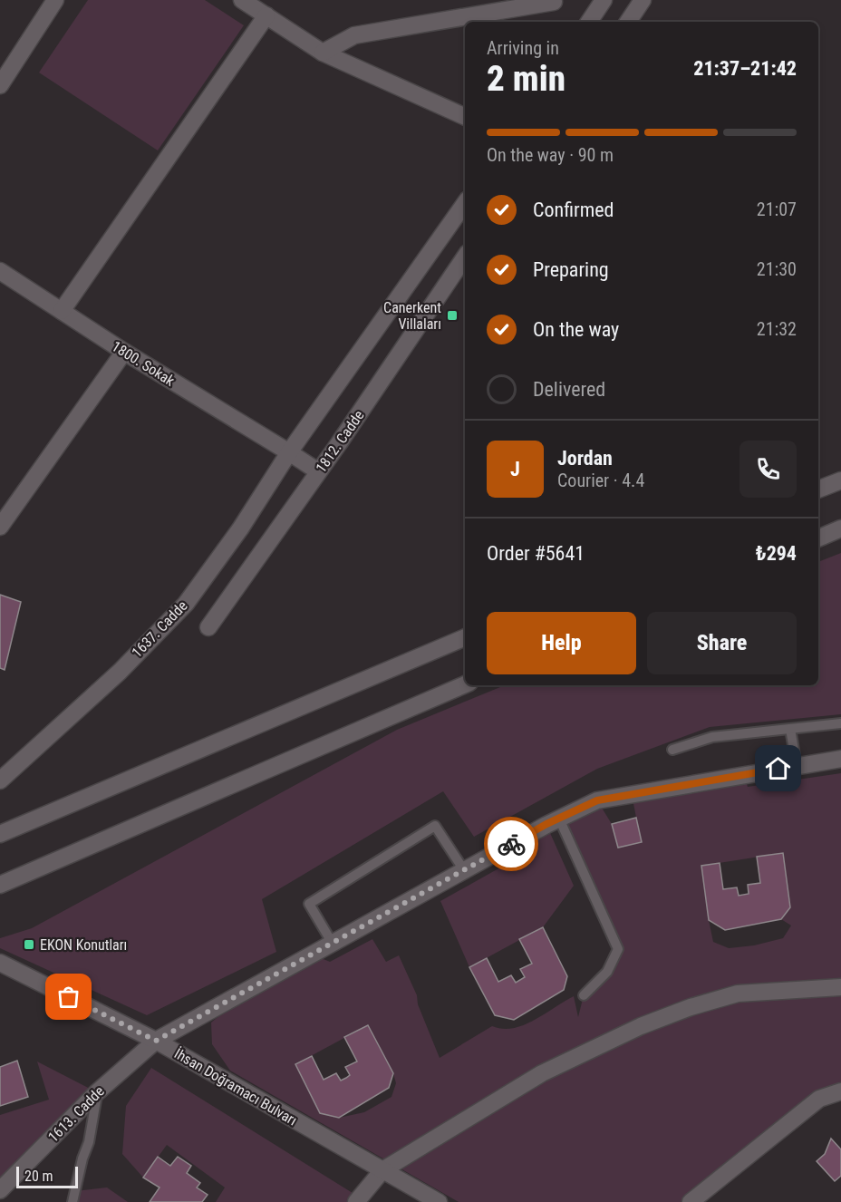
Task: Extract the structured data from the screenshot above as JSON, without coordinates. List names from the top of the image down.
{
  "streets": {
    "street": [
      "1800. Sokak",
      "1812. Cadde",
      "1637. Cadde",
      "İhsan Doğramacı Bulvarı",
      "1613. Cadde"
    ]
  },
  "crossings": [
    ["1800. Sokak", "1812. Cadde"],
    ["1800. Sokak", "1637. Cadde"],
    ["İhsan Doğramacı Bulvarı", "1613. Cadde"]
  ],
  "places": {
    "transit": ["Canerkent Villaları", "EKON Konutları"]
  },
  "scale_bar": "20 m",
  "page": {
    "heading": ["2 min", "Arriving in", "21:37–21:42"],
    "panel": [
      "Jordan",
      "Courier · 4.4",
      "Order #5641",
      "₺294"
    ],
    "bar": "On the way · 90 m",
    "list": [
      ["Confirmed", "21:07"],
      ["Preparing", "21:30"],
      ["On the way", "21:32"],
      "Delivered"
    ],
    "round": "J",
    "buttons": ["Help", "Share"],
    "scale": "20 m"
  }
}
